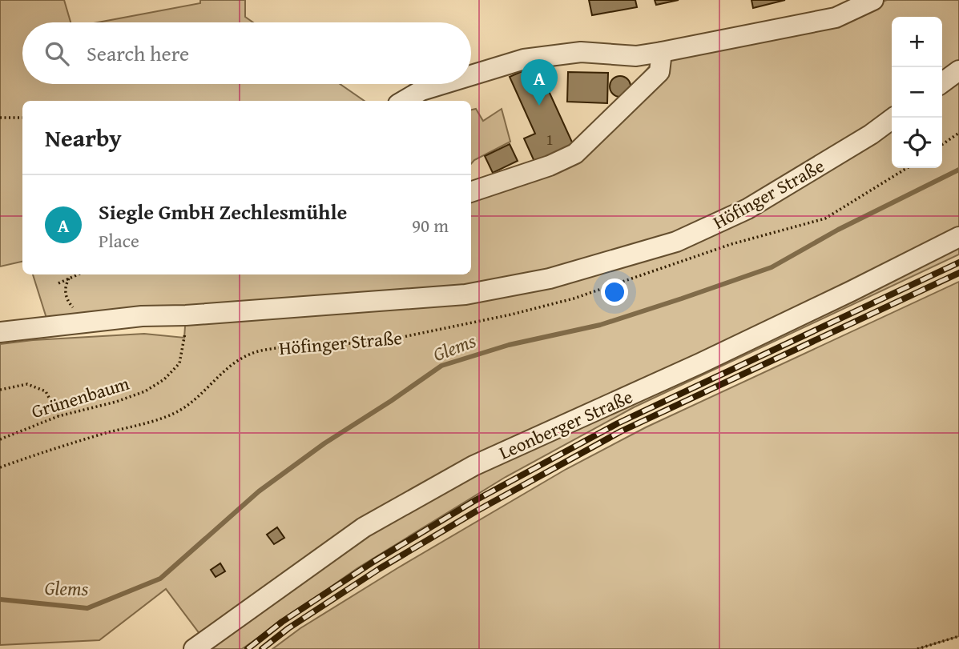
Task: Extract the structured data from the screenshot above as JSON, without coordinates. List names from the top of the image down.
{
  "streets": {
    "street": ["Höfinger Straße", "Leonberger Straße"],
    "path": ["Grünenbaum"]
  },
  "crossings": [
    ["Höfinger Straße", "Grünenbaum"]
  ],
  "water": ["Glems"],
  "house_numbers": ["1"],
  "page": {
    "map_buttons": ["+", "−"],
    "search": "Search here",
    "pins": "A",
    "heading": "Nearby",
    "list": [
      {
        "mark": "A",
        "name": "Siegle GmbH Zechlesmühle",
        "note": "Place",
        "value": "90 m"
      }
    ]
  }
}
